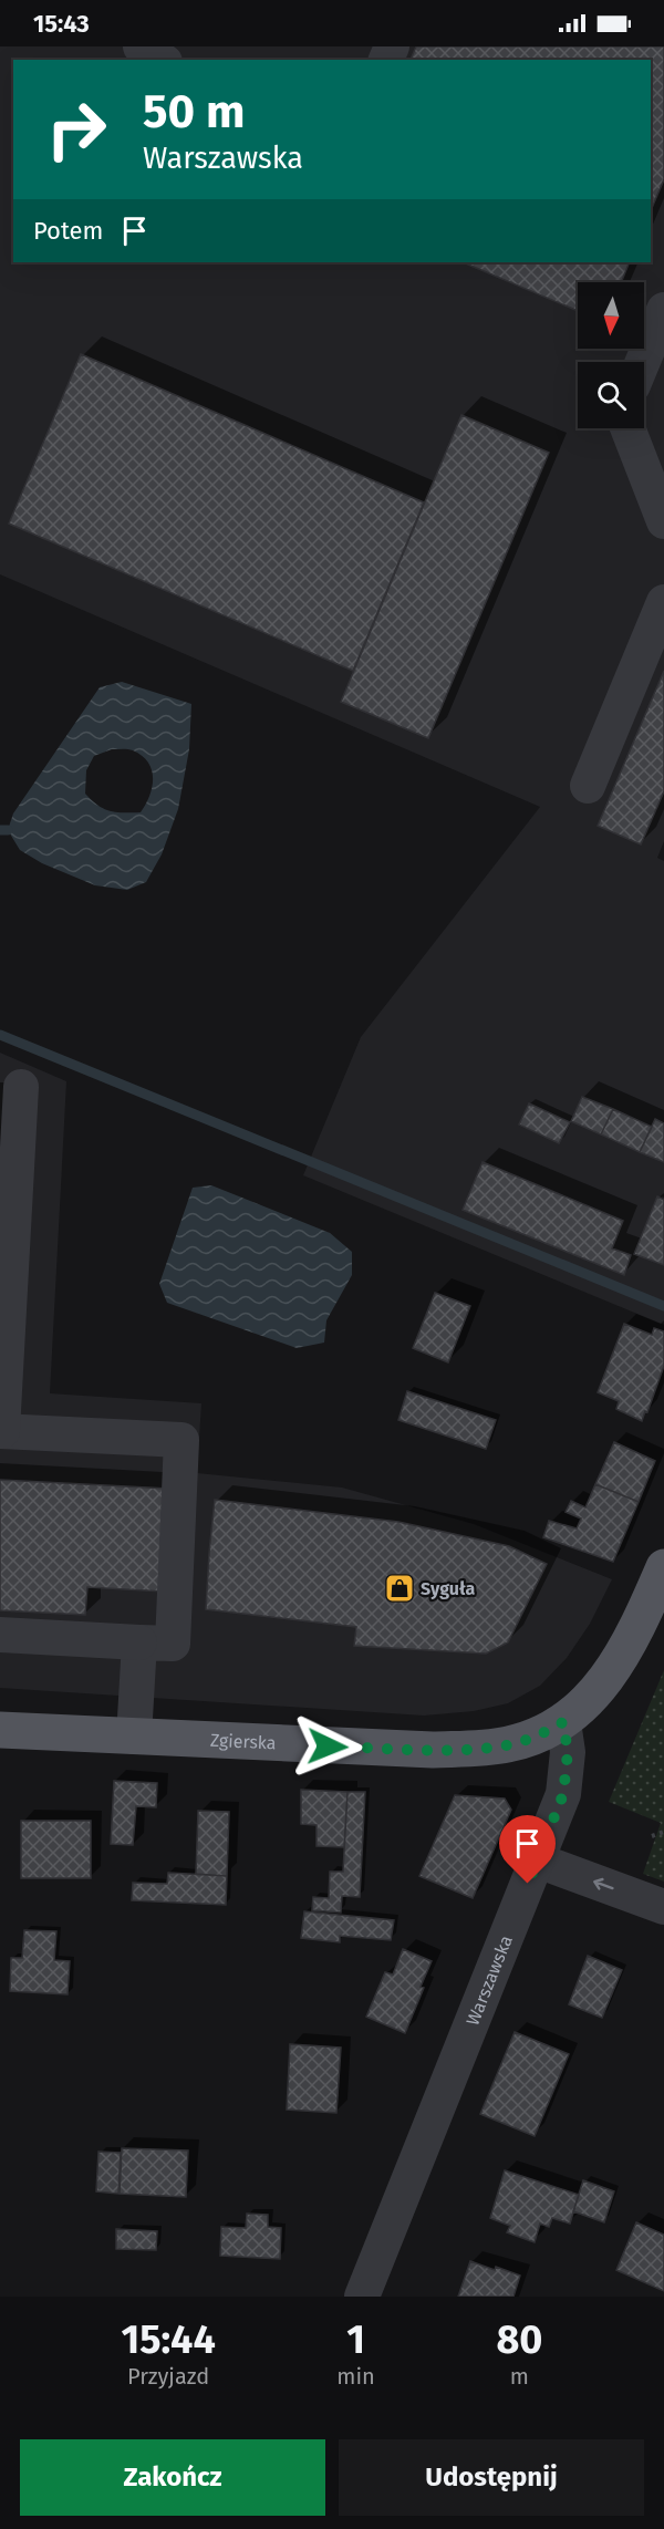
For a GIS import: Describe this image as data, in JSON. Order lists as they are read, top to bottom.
{
  "streets": {
    "main road": ["Zgierska"],
    "street": ["Warszawska"]
  },
  "crossings": [
    ["Zgierska", "Warszawska"]
  ],
  "places": {
    "shop": ["Syguła"]
  },
  "north": "bottom",
  "page": {
    "status": "15:43",
    "turn": ["50 m", "Warszawska"],
    "then": "Potem",
    "eta": [
      "15:44",
      "Przyjazd",
      "1",
      "min",
      "80",
      "m"
    ],
    "buttons": ["Zakończ", "Udostępnij"]
  }
}
